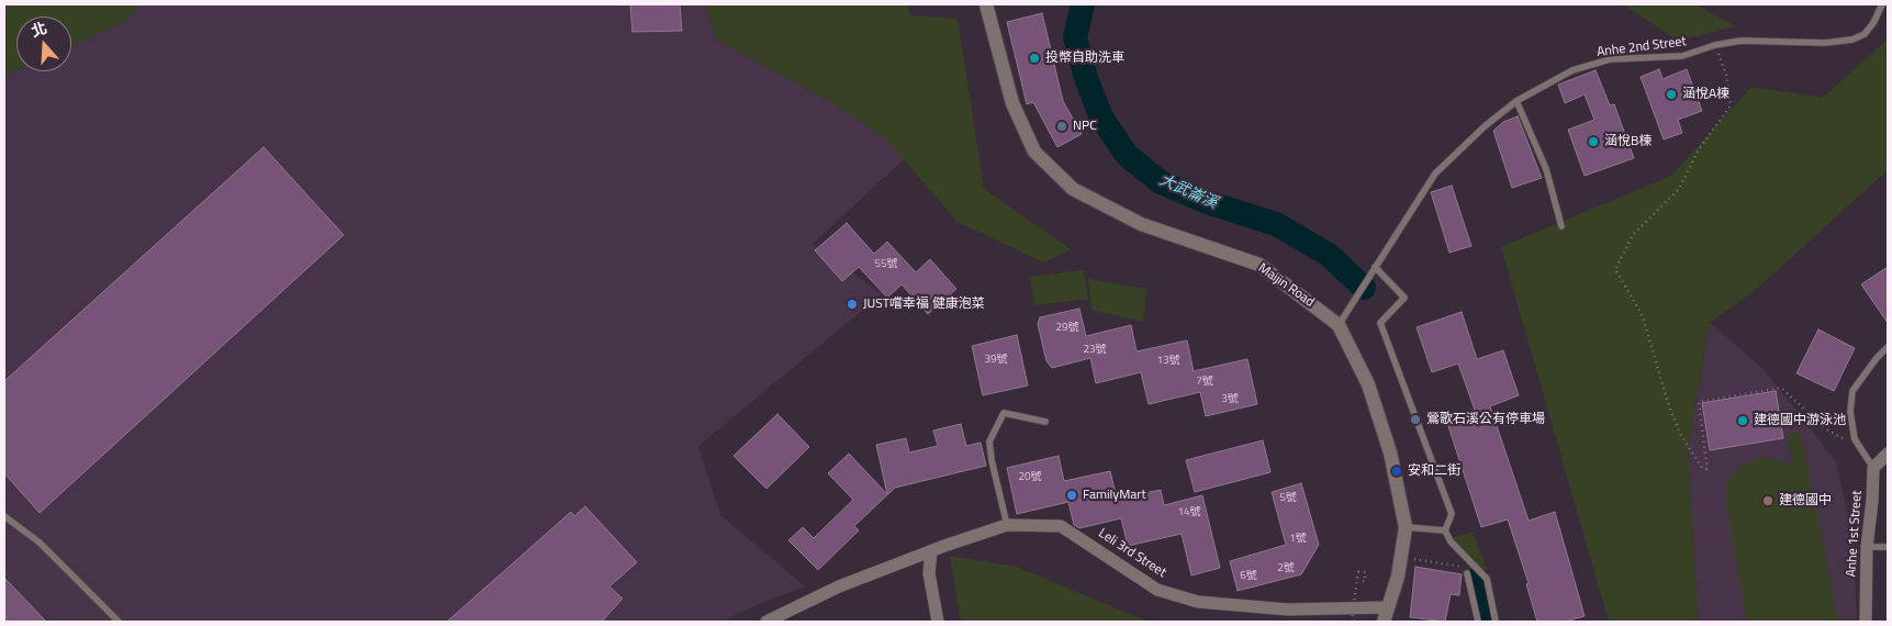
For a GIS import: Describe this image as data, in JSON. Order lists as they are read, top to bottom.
{
  "streets": {
    "street": ["Maijin Road", "Anhe 1st Street", "Leli 3rd Street"],
    "lane": ["Anhe 2nd Street"]
  },
  "crossings": [
    ["Anhe 2nd Street", "Maijin Road"],
    ["Maijin Road", "Leli 3rd Street"]
  ],
  "water": ["大武崙溪"],
  "places": [
    "投幣自助洗車",
    "涵悅A棟",
    "NPC",
    "涵悅B棟",
    "JUST嚐幸福 健康泡菜",
    "鶯歌石溪公有停車場",
    "建德國中游泳池",
    "安和二街",
    "FamilyMart",
    "建德國中"
  ],
  "house_numbers": [
    "55號",
    "29號",
    "23號",
    "39號",
    "13號",
    "7號",
    "3號",
    "20號",
    "5號",
    "14號",
    "1號",
    "2號",
    "6號"
  ],
  "north": "top"
}
